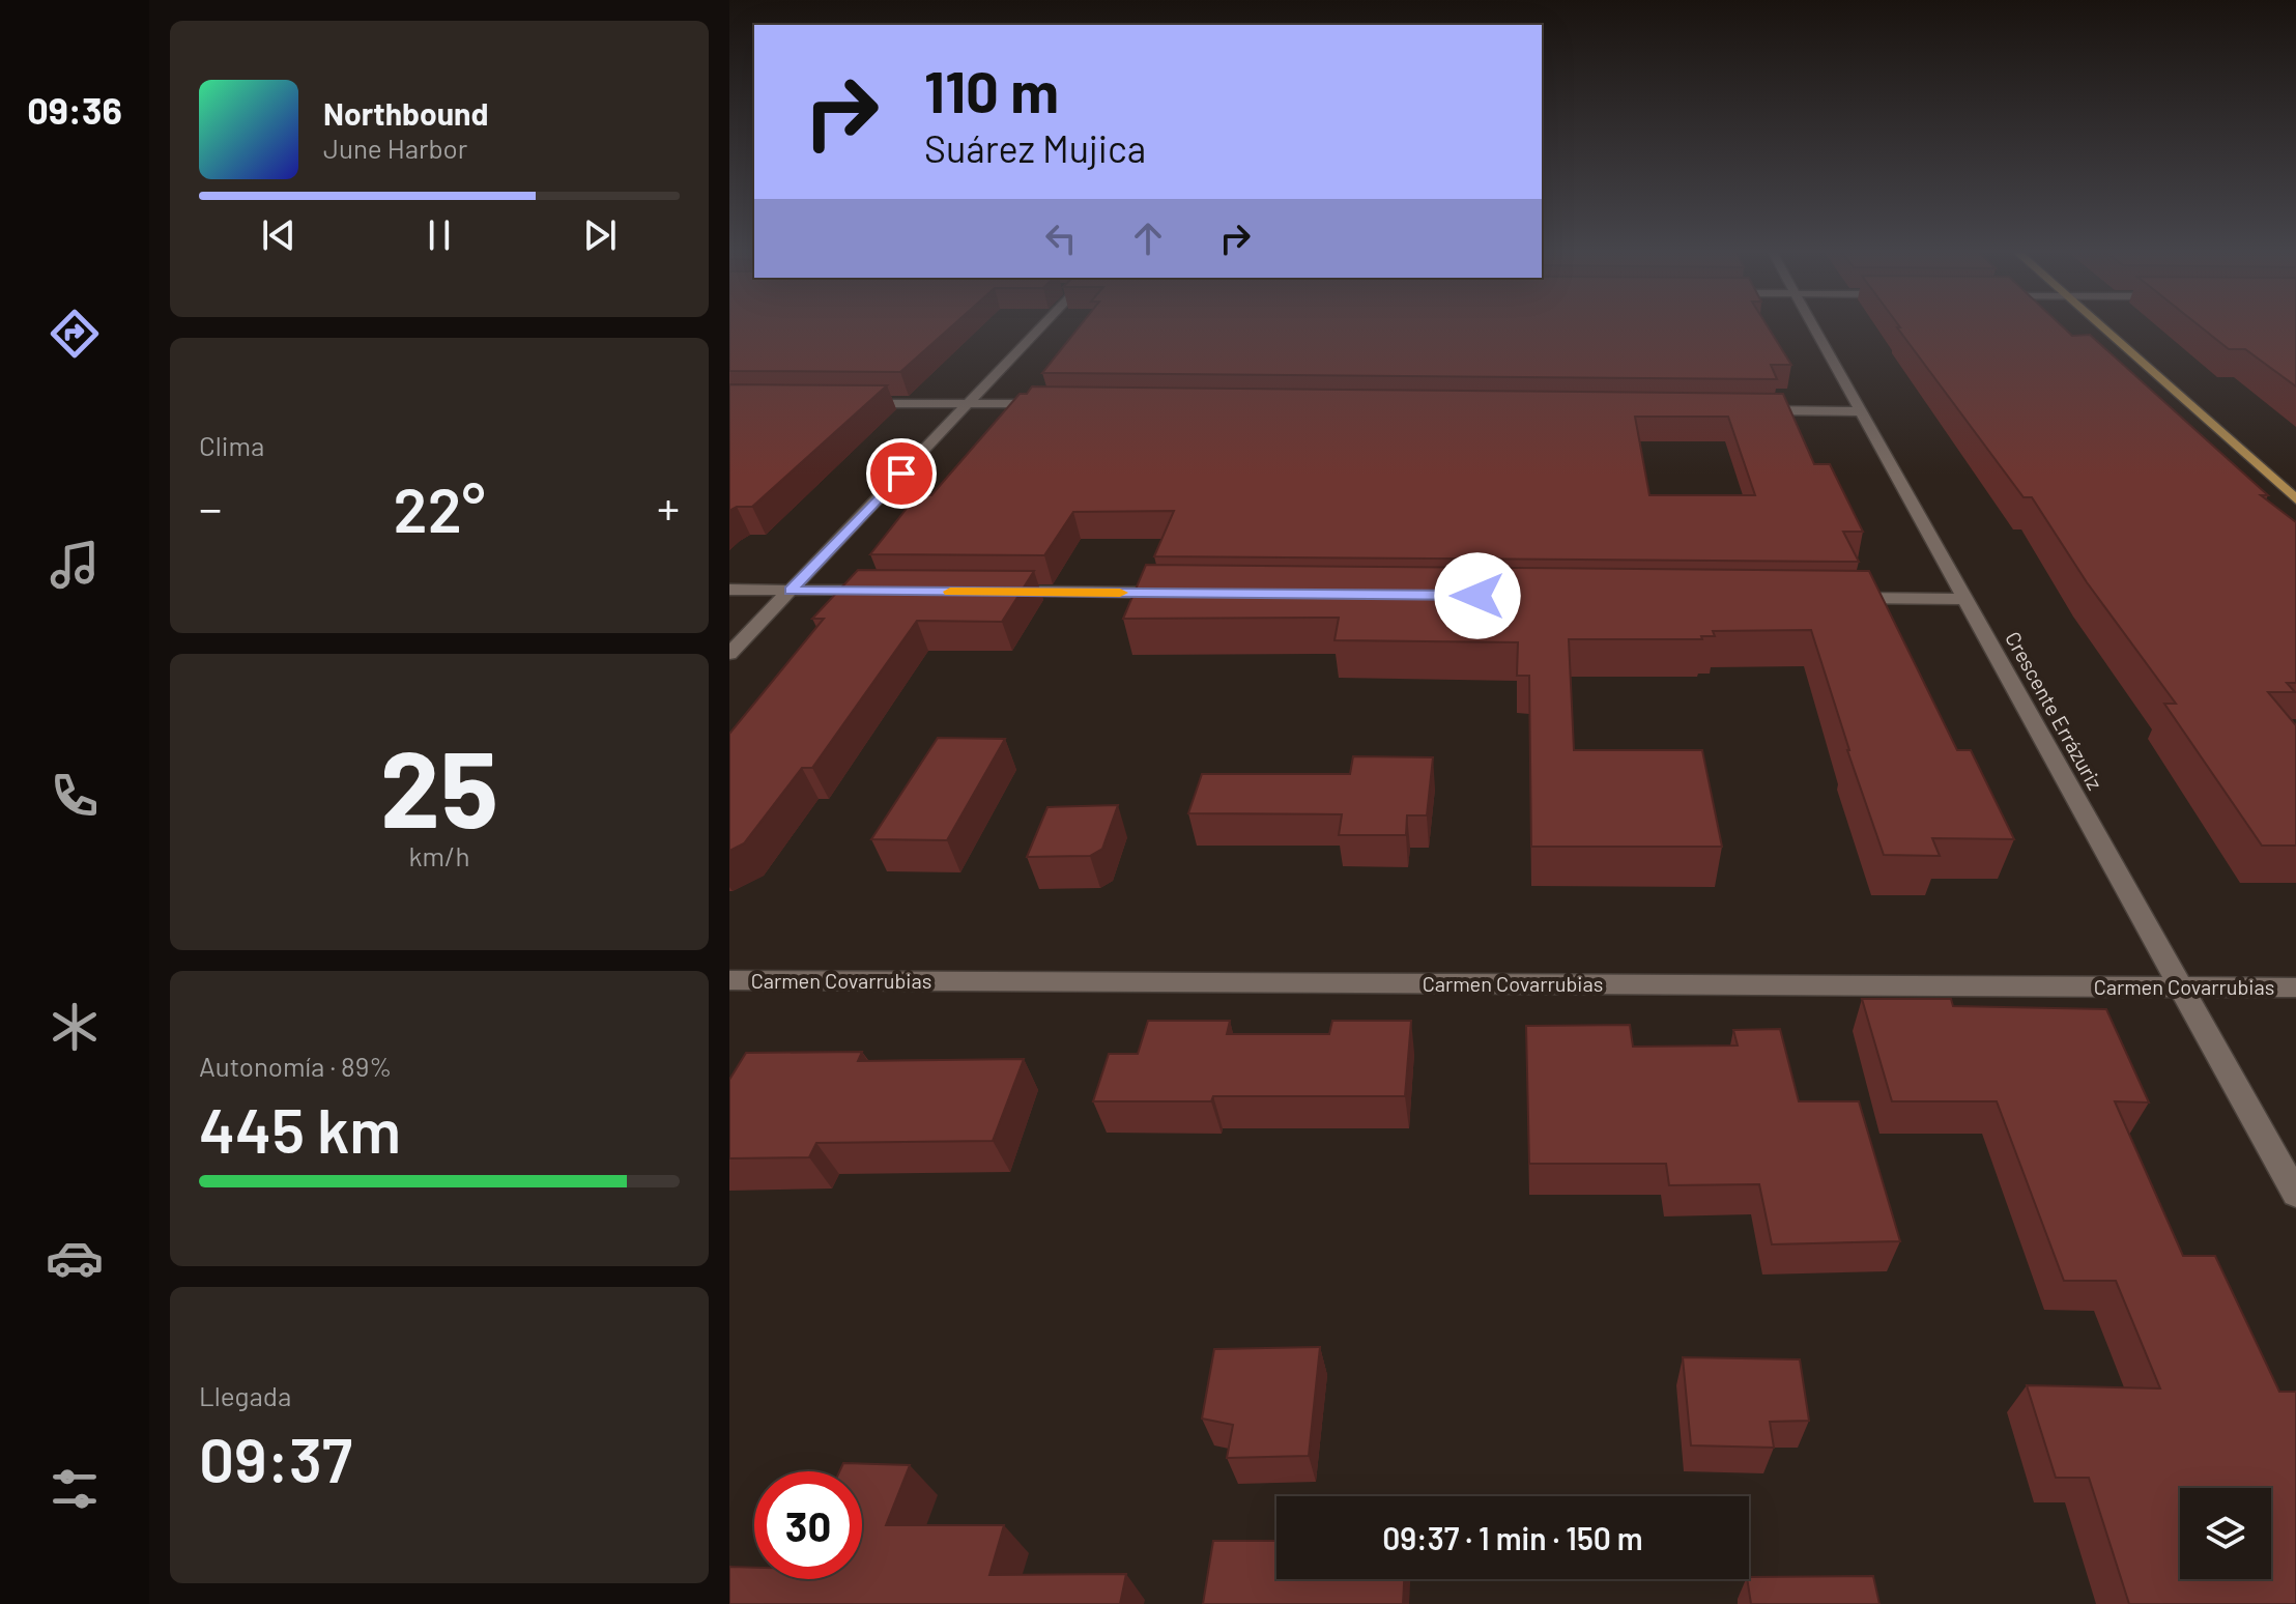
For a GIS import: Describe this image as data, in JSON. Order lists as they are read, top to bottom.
{
  "streets": {
    "street": ["Crescente Errázuriz", "Carmen Covarrubias"]
  },
  "crossings": [
    ["Crescente Errázuriz", "Carmen Covarrubias"]
  ],
  "page": {
    "tabs": "09:36",
    "turn": ["110 m", "Suárez Mujica"],
    "song": ["Northbound", "June Harbor"],
    "tile": [
      "Clima",
      ["25", "km/h"],
      ["Autonomía · 89%", "445 km"],
      ["Llegada", "09:37"]
    ],
    "heat": ["−", "22°", "+"],
    "limit": "30",
    "trip": "09:37 · 1 min · 150 m"
  }
}
